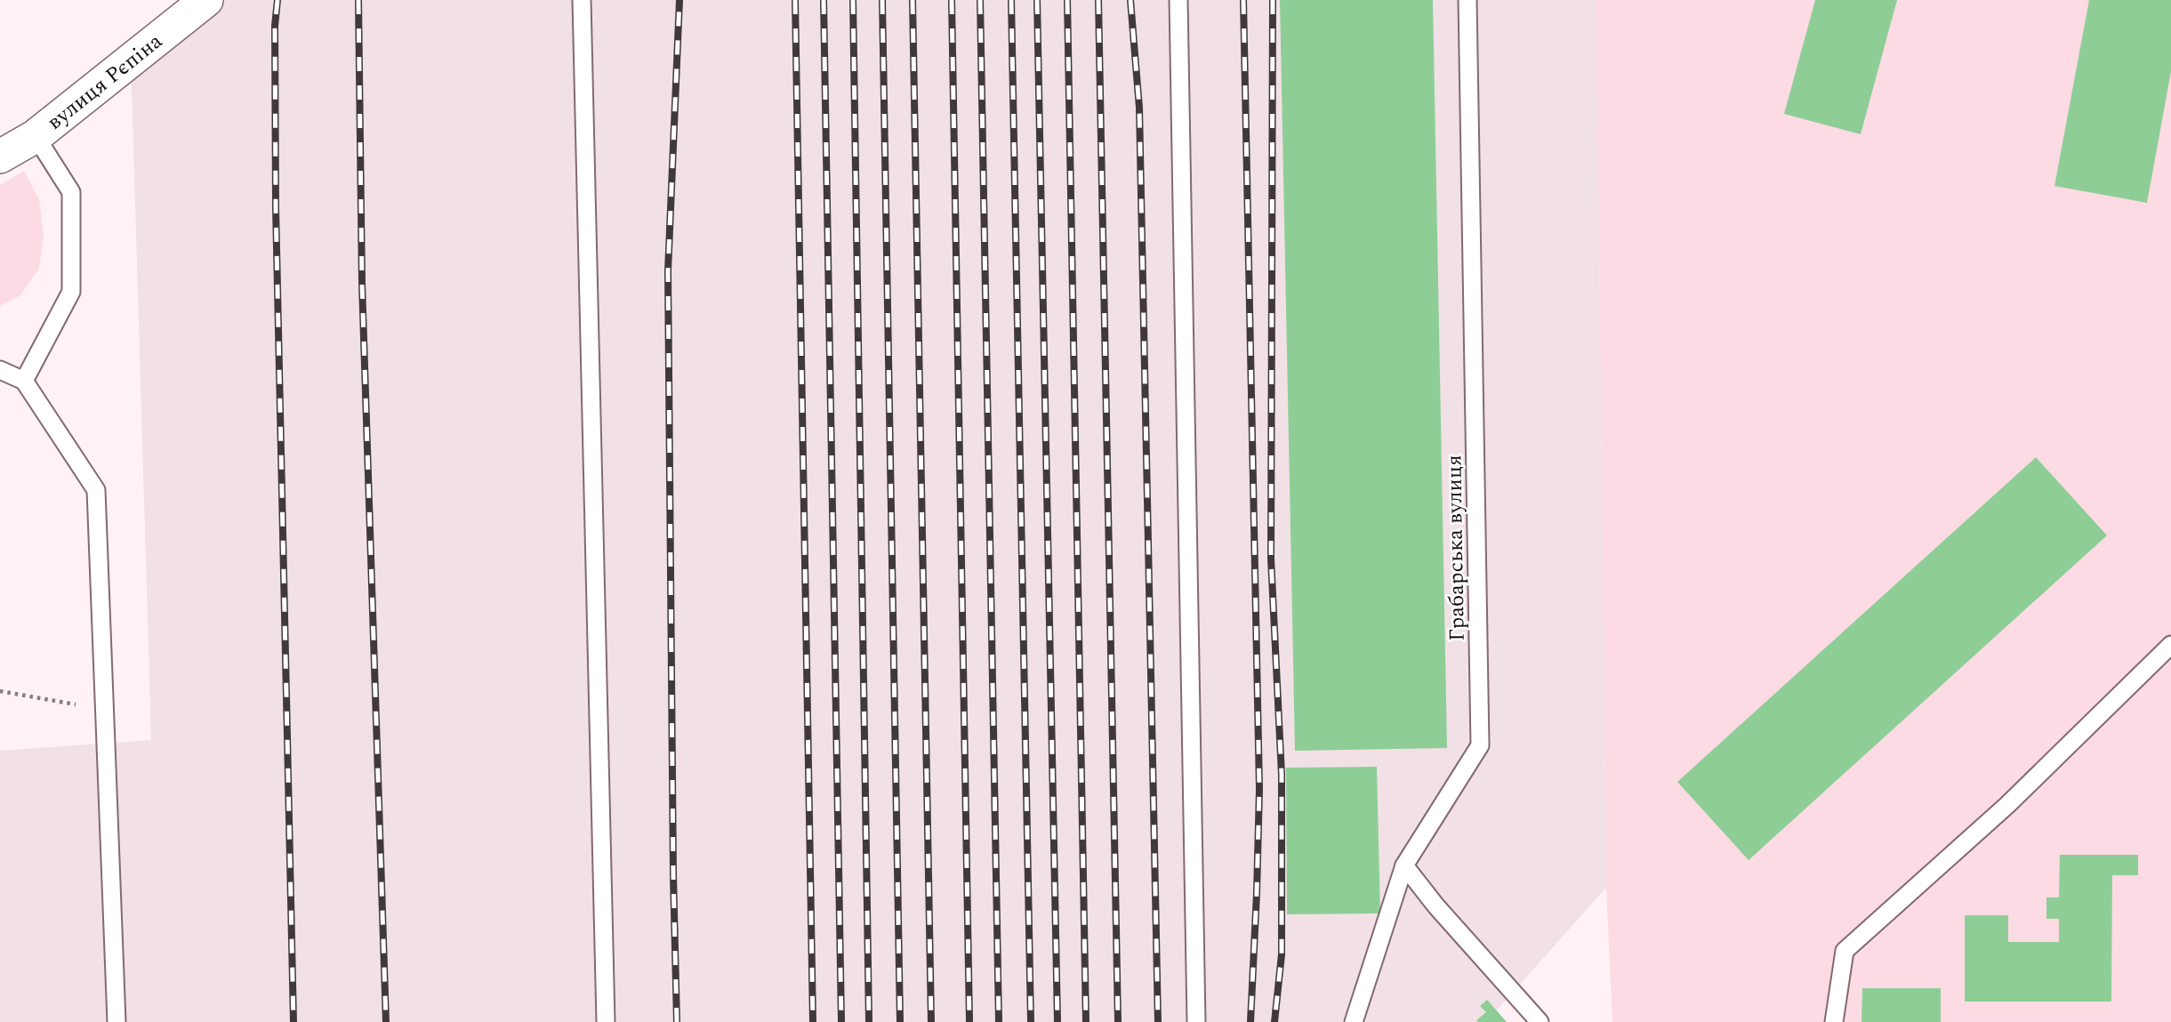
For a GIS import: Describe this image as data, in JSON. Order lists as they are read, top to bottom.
{
  "streets": {
    "street": ["вулиця Рєпіна"],
    "lane": ["Грабарська вулиця"]
  }
}
